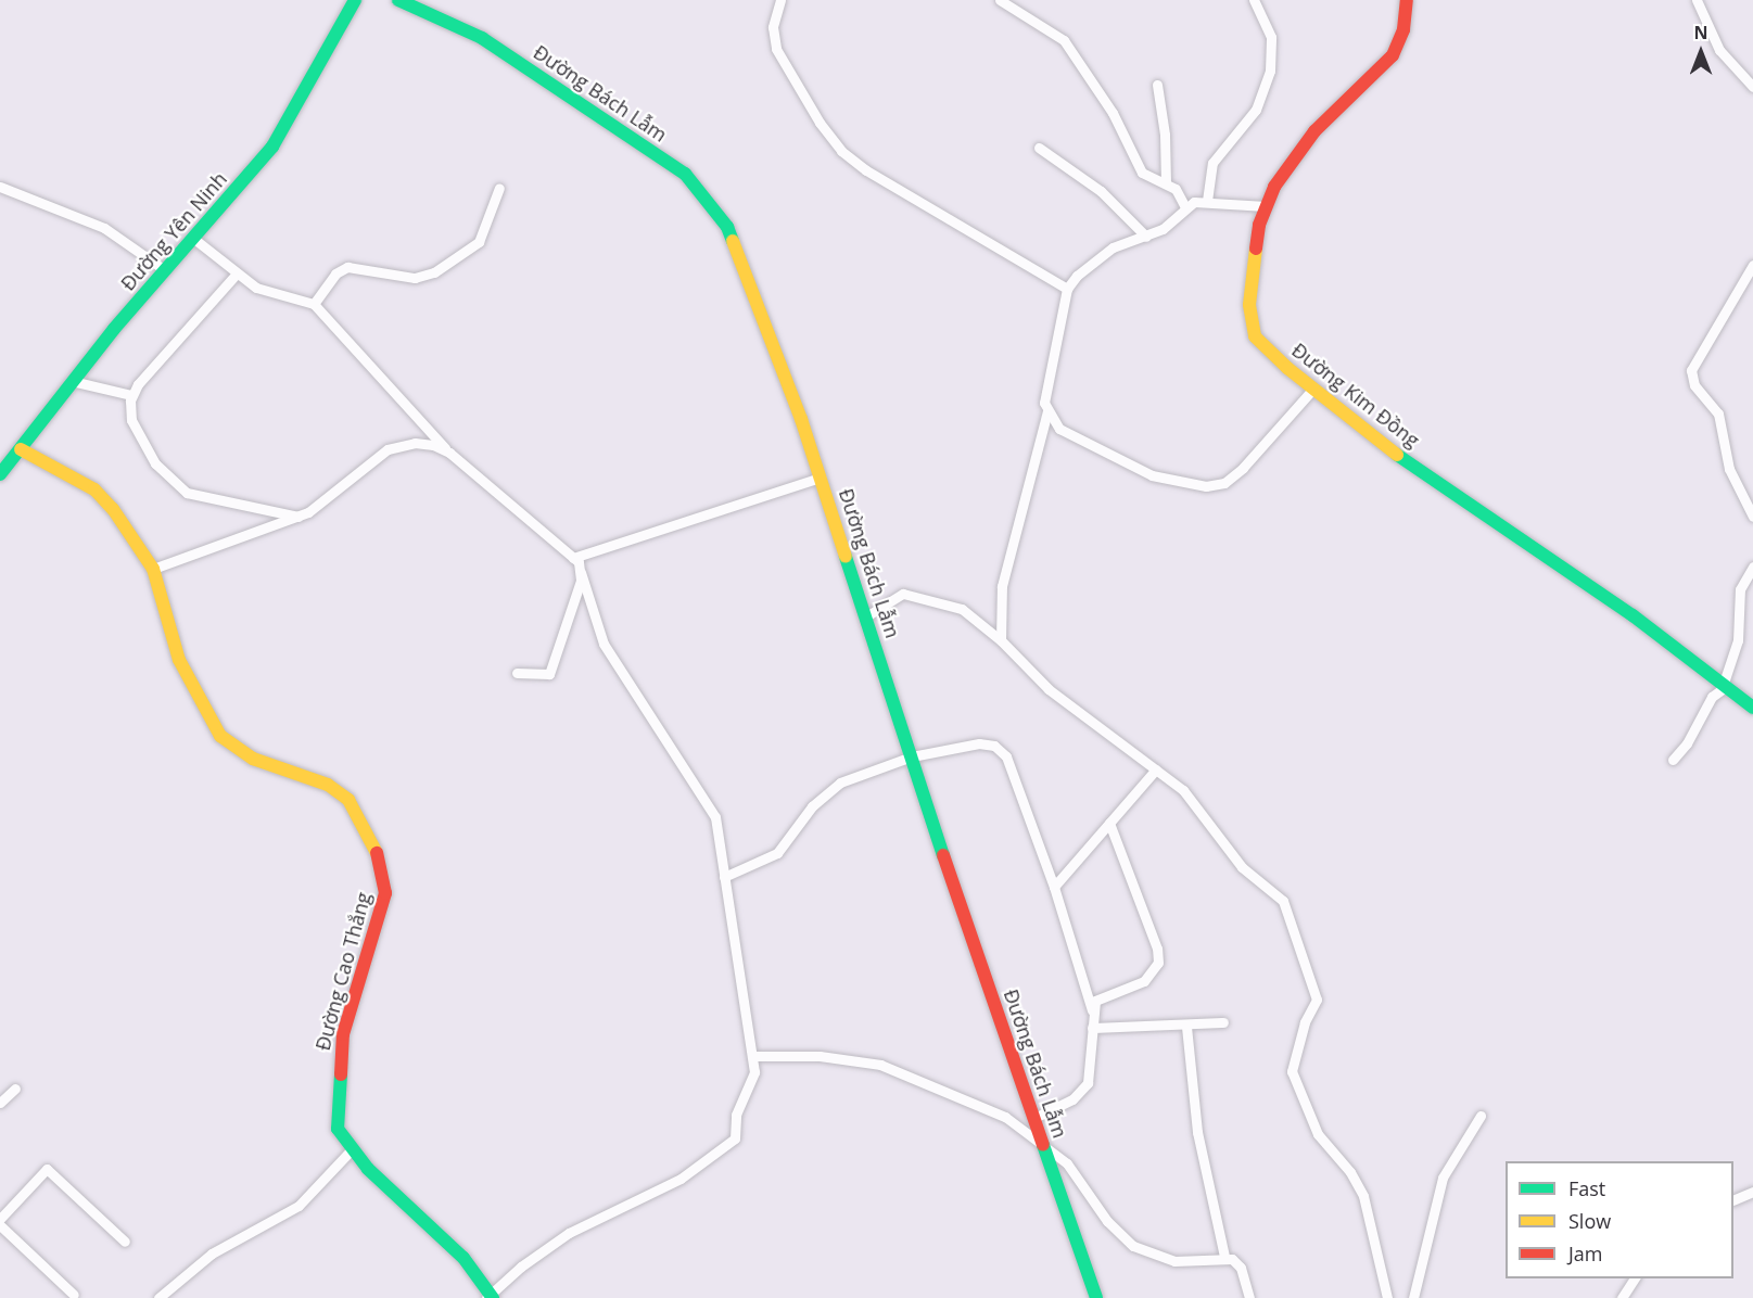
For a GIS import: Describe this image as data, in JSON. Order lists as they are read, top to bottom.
{
  "streets": {
    "main road": [
      "Đường Bách Lẫm",
      "Đường Yên Ninh",
      "Đường Kim Đồng",
      "Đường Cao Thắng"
    ]
  },
  "crossings": [
    ["Đường Yên Ninh", "Đường Cao Thắng"]
  ],
  "legend": ["Fast", "Slow", "Jam"],
  "north": "top"
}
